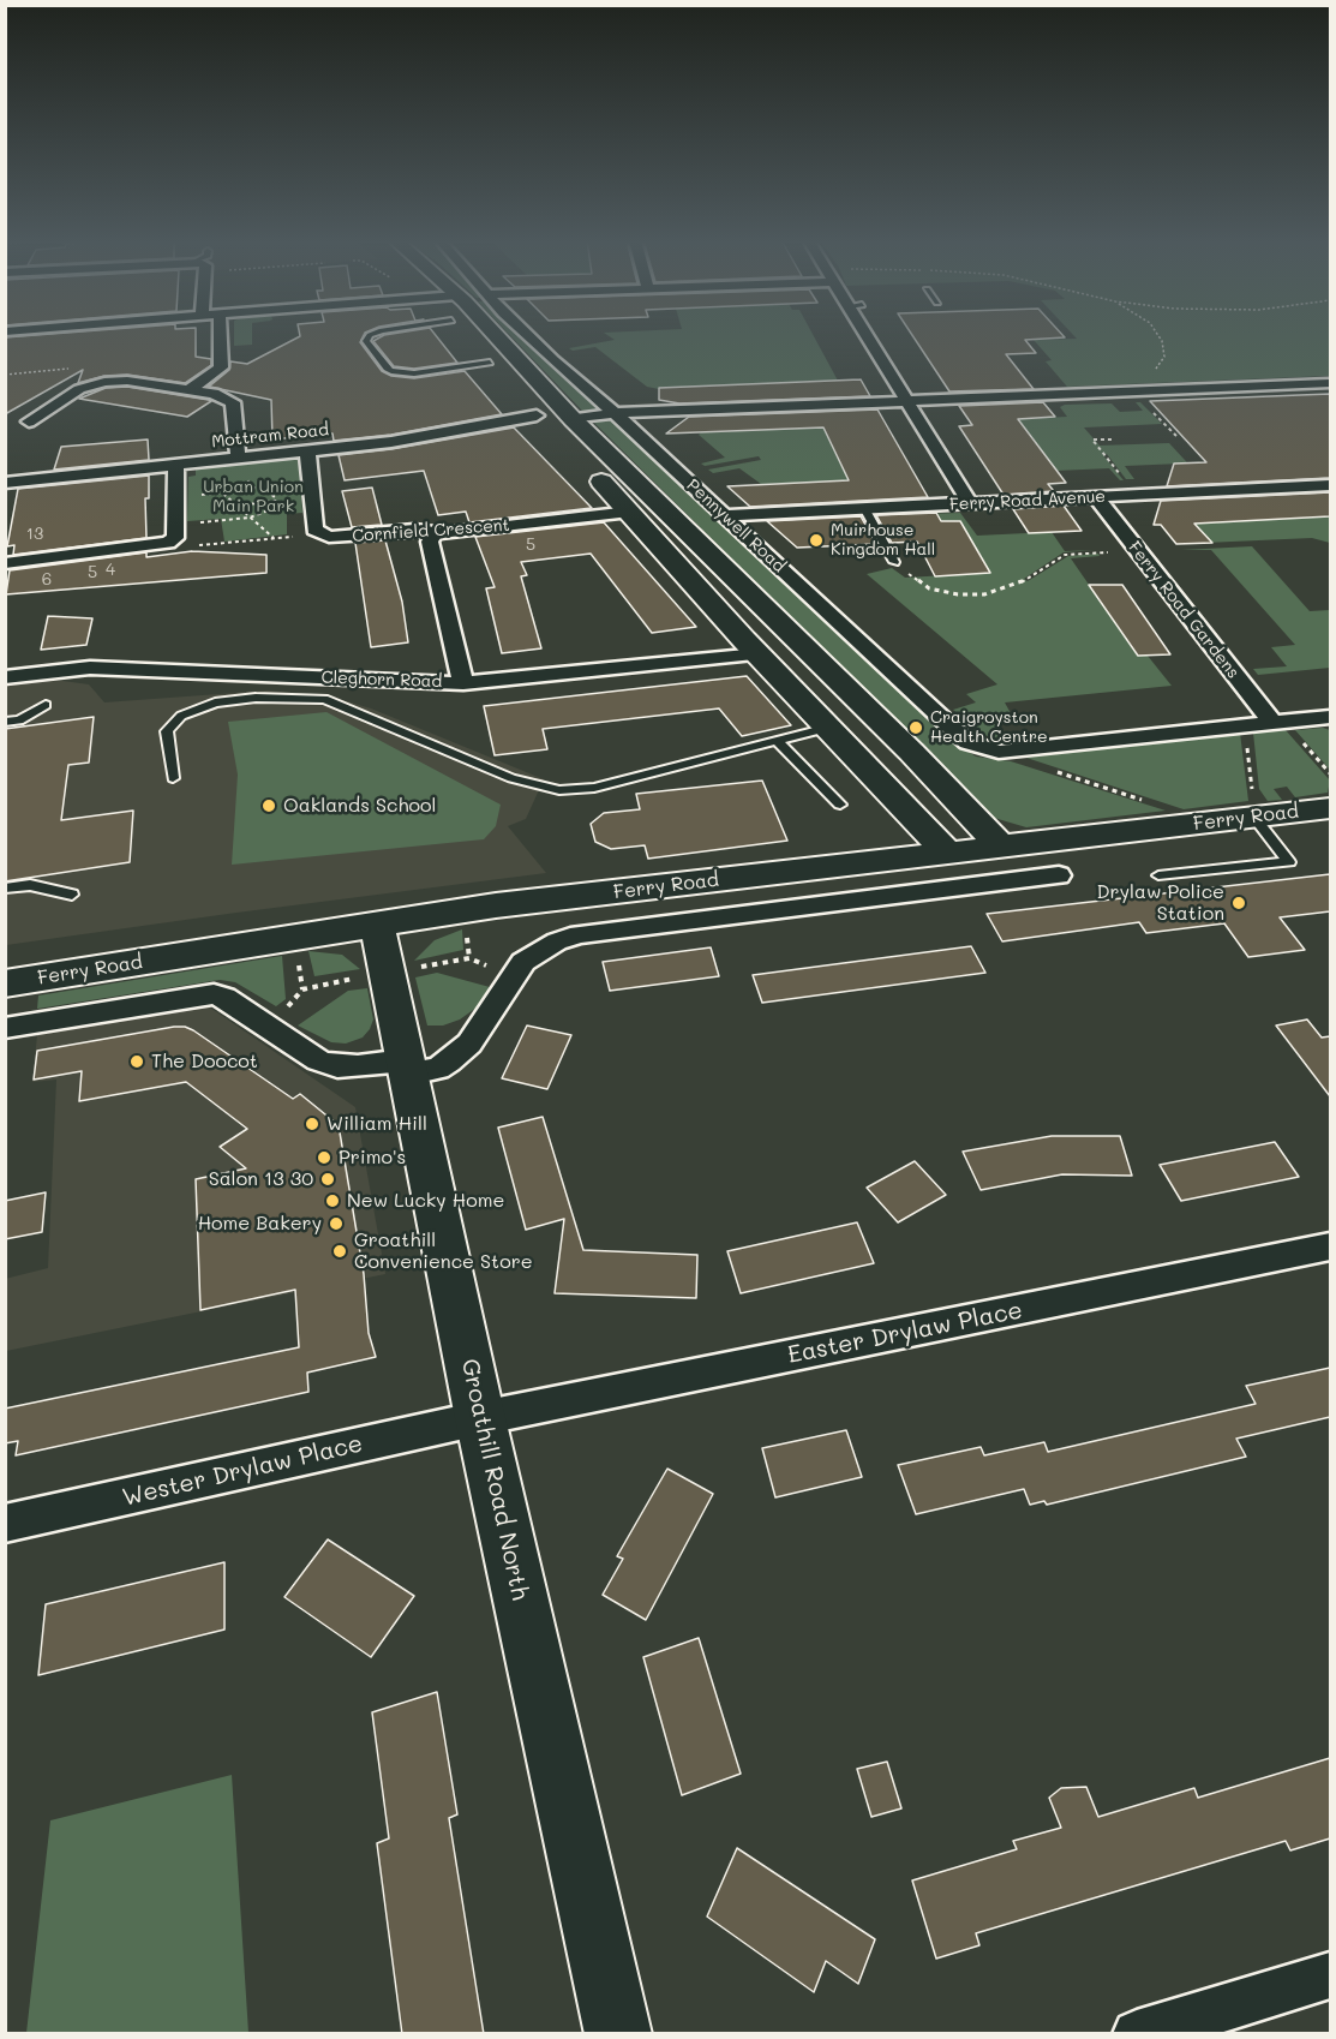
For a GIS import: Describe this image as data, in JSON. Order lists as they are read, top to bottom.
{
  "streets": {
    "street": [
      "Mottram Road",
      "Ferry Road Avenue",
      "Pennywell Road",
      "Cornfield Crescent",
      "Ferry Road Gardens",
      "Cleghorn Road",
      "Ferry Road",
      "Easter Drylaw Place",
      "Wester Drylaw Place",
      "Groathill Road North"
    ]
  },
  "crossings": [
    ["Ferry Road Avenue", "Pennywell Road"],
    ["Ferry Road Avenue", "Ferry Road Gardens"],
    ["Pennywell Road", "Ferry Road"],
    ["Ferry Road", "Groathill Road North"],
    ["Easter Drylaw Place", "Wester Drylaw Place"],
    ["Easter Drylaw Place", "Groathill Road North"],
    ["Wester Drylaw Place", "Groathill Road North"]
  ],
  "parks": ["Urban Union Main Park"],
  "places": [
    "Muirhouse Kingdom Hall",
    "Craigroyston Health Centre",
    "Oaklands School",
    "Drylaw Police Station",
    "The Doocot",
    "William Hill",
    "Primo's",
    "Salon 13 30",
    "New Lucky Home",
    "Home Bakery",
    "Groathill Convenience Store"
  ],
  "house_numbers": [
    "13",
    "5",
    "4",
    "5",
    "6"
  ]
}
